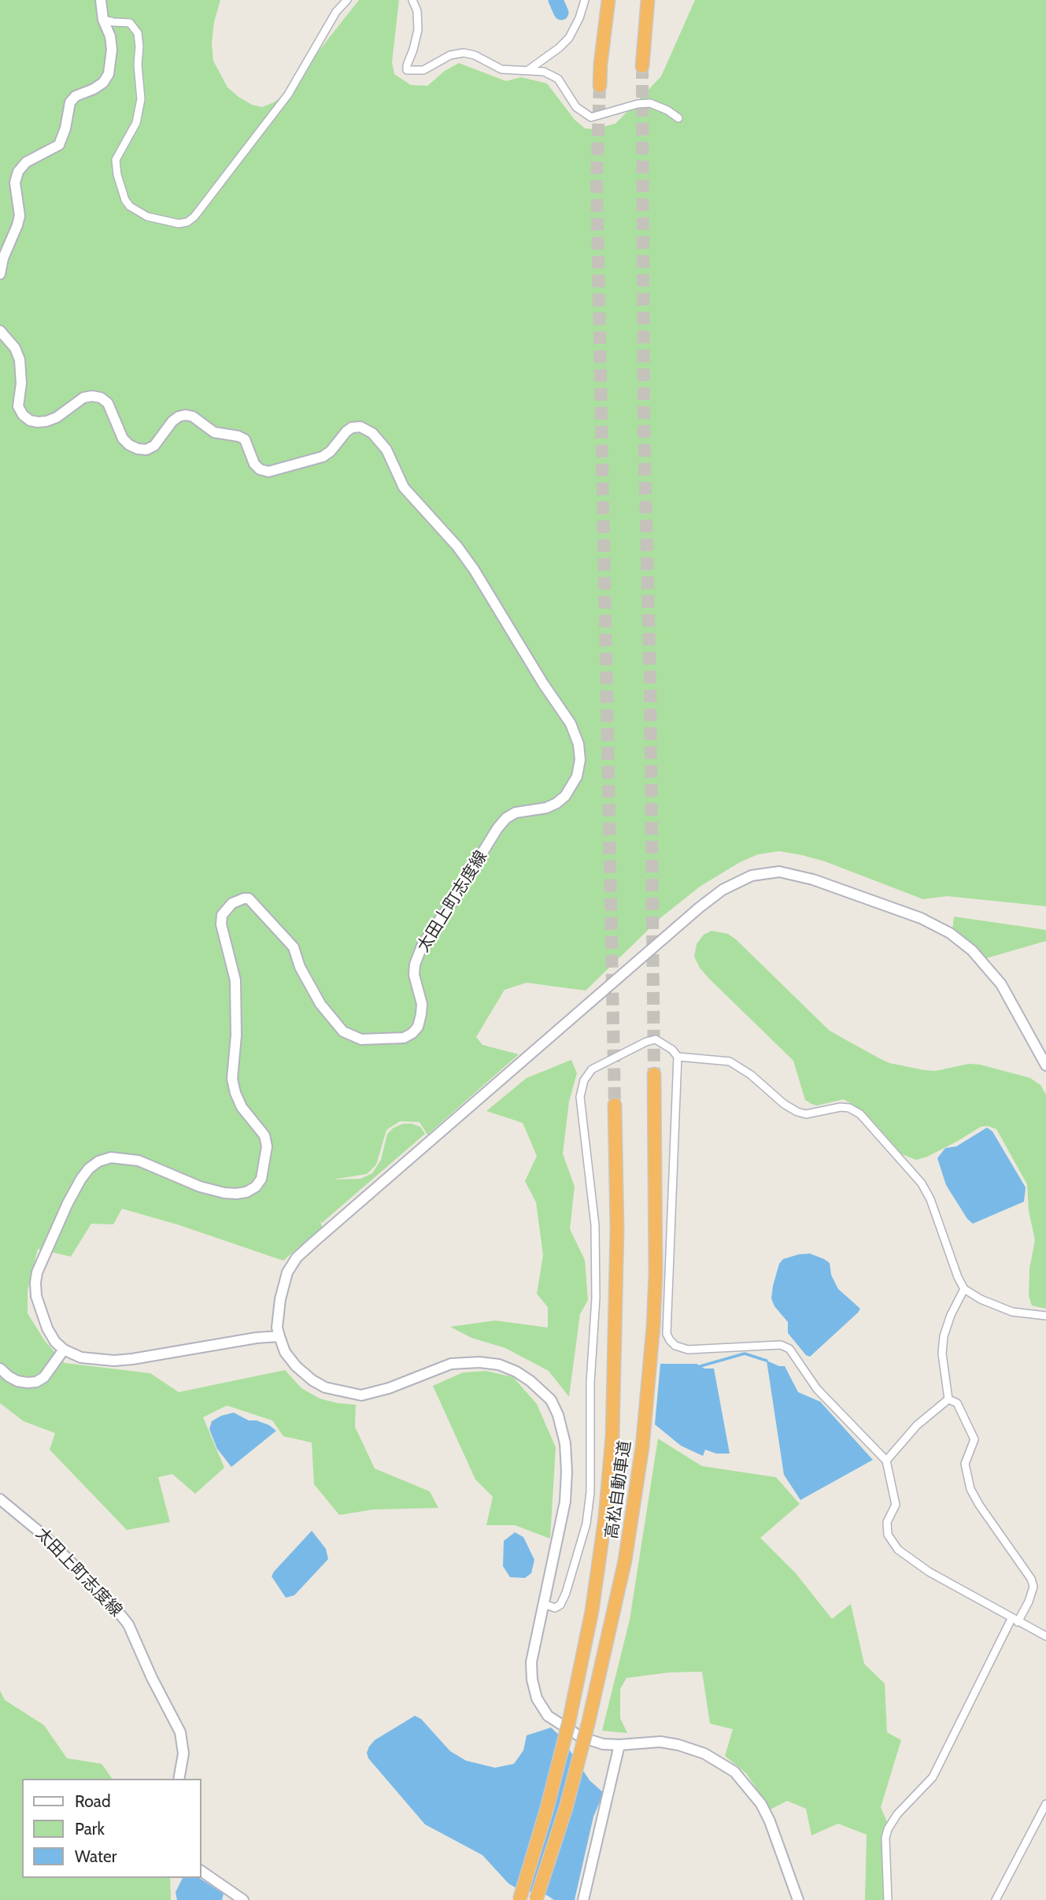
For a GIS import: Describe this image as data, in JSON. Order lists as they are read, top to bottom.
{
  "streets": {
    "highway": ["高松自動車道"],
    "main road": ["太田上町志度線"]
  },
  "legend": ["Road", "Park", "Water"]
}
